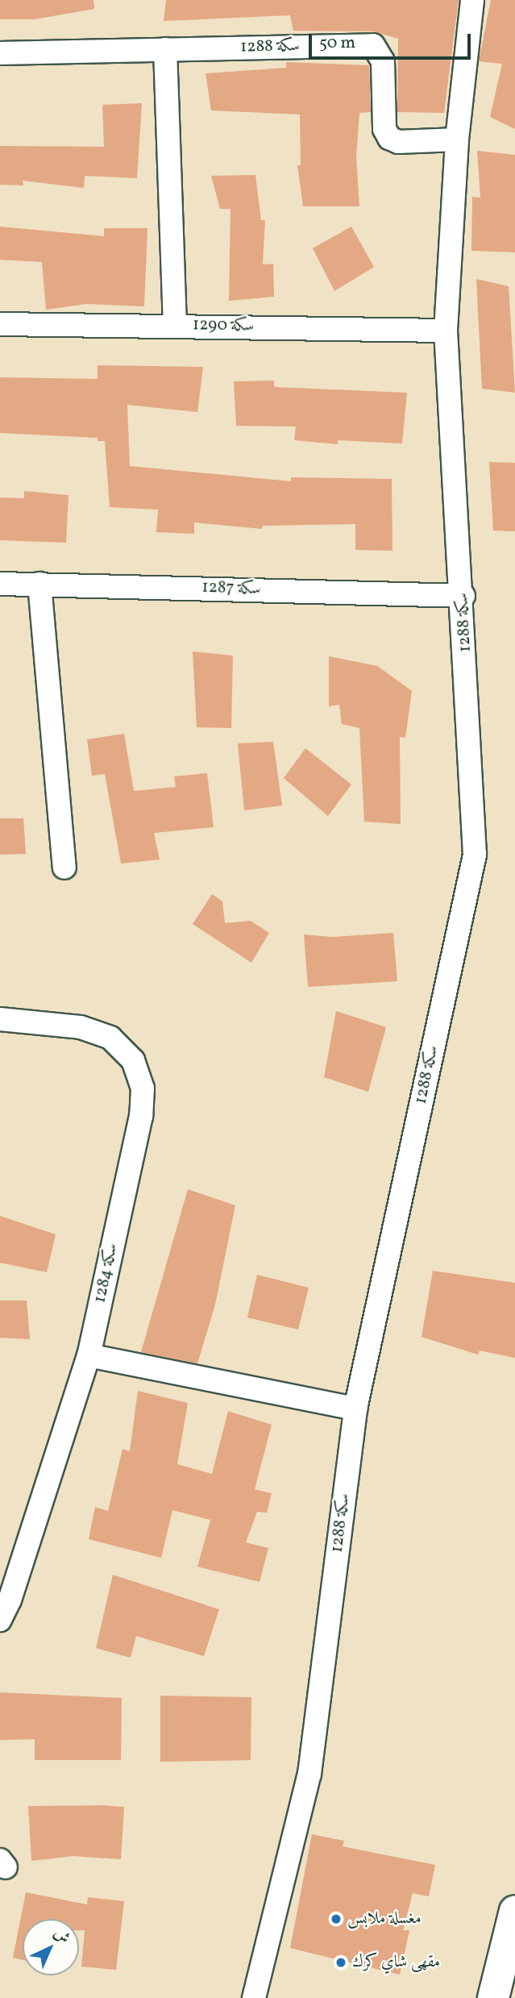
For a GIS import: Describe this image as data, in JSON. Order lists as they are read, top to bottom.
{
  "streets": {
    "street": [
      "سكة 1288",
      "سكة 1290",
      "سكة 1287",
      "سكة 1284"
    ]
  },
  "crossings": [
    ["سكة 1288", "سكة 1290"],
    ["سكة 1288", "سكة 1287"]
  ],
  "places": ["مغسلة ملابس", "مقهى شاي كرك"],
  "scale_bar": "50 m",
  "north": "top right"
}
